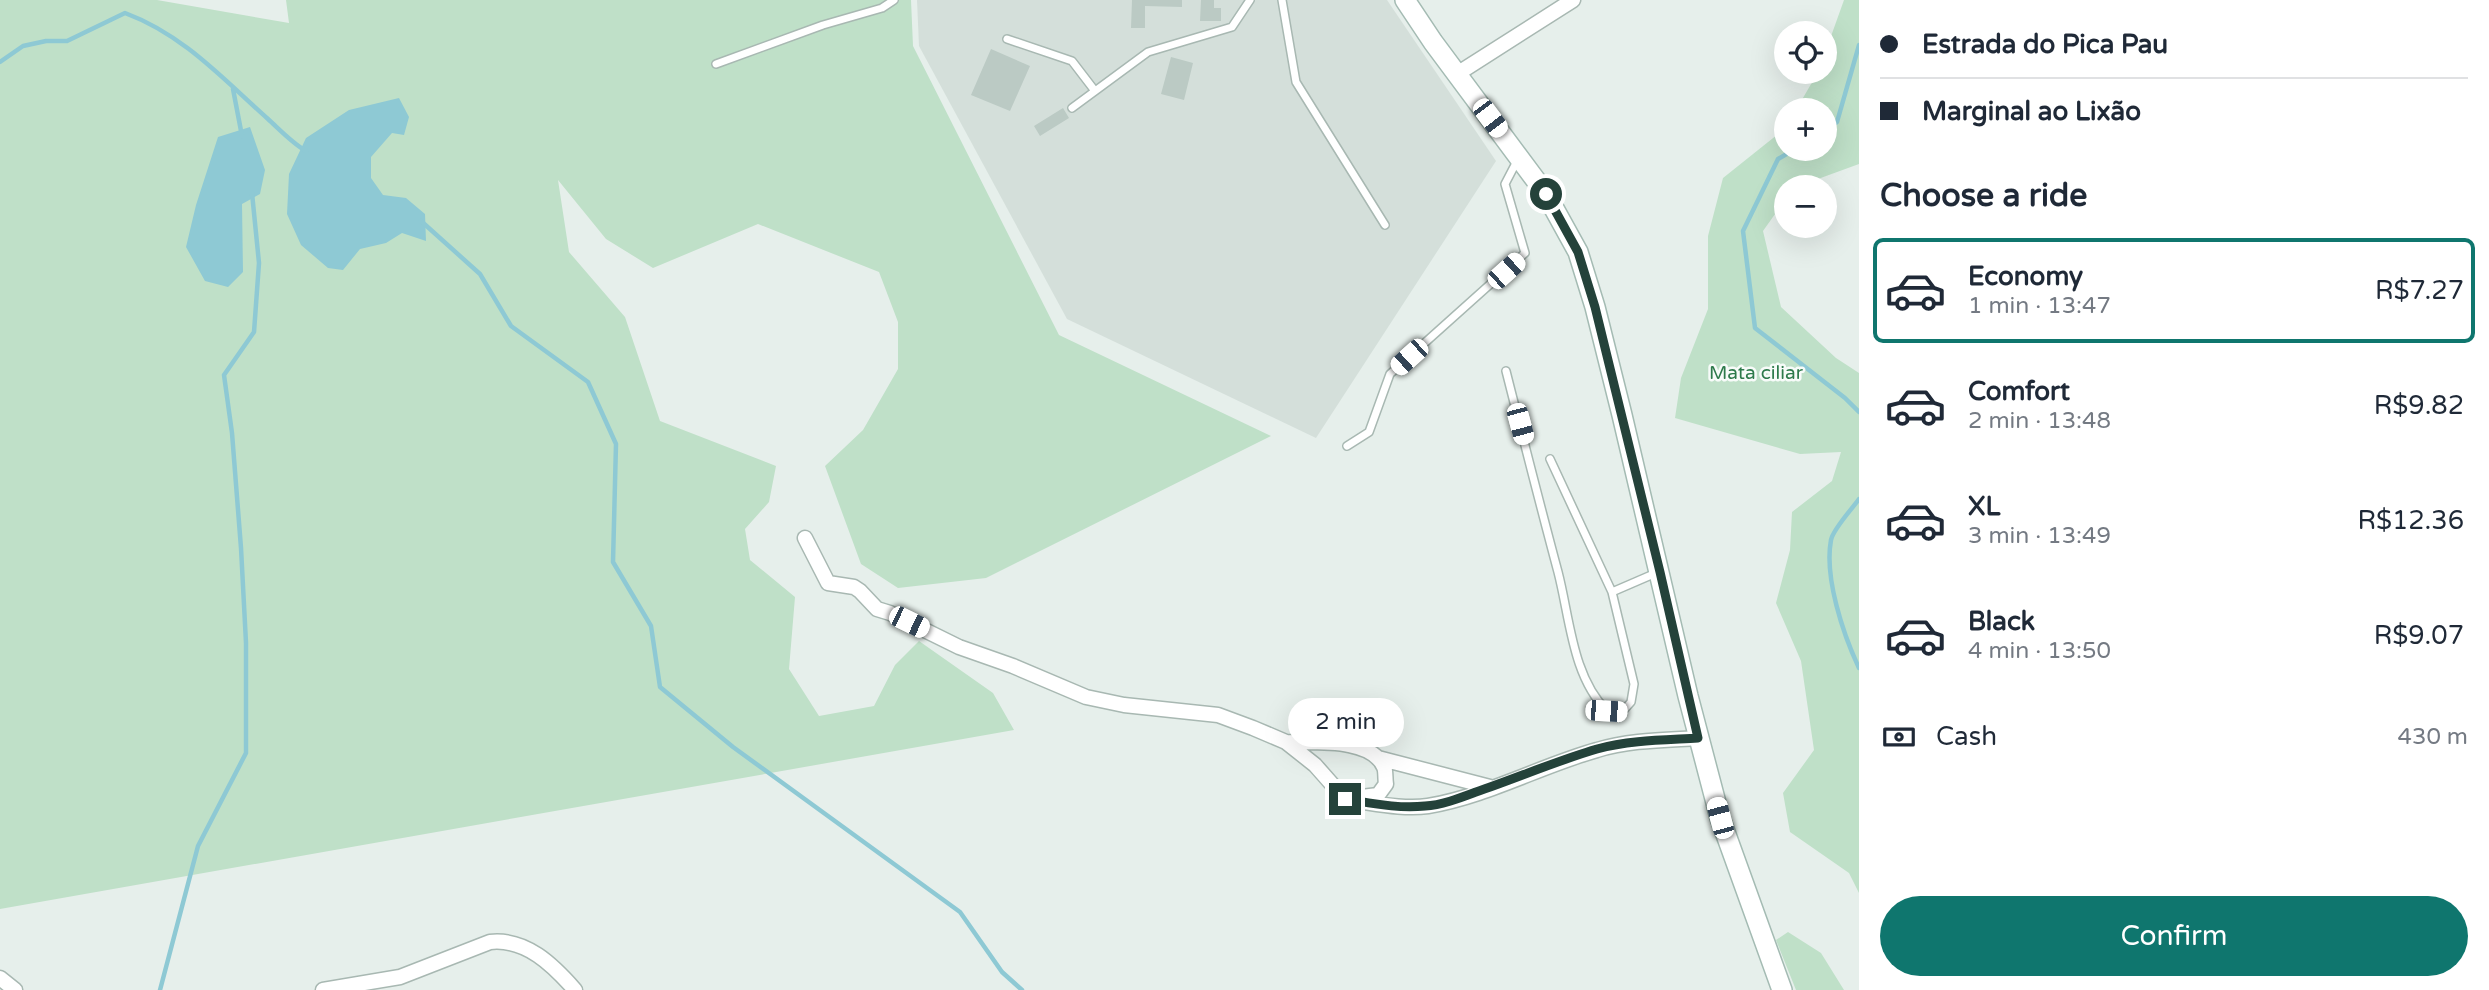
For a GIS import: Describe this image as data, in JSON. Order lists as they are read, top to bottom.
{
  "parks": ["Mata ciliar"],
  "page": {
    "banner": ["Estrada do Pica Pau", "Marginal ao Lixão"],
    "map_buttons": ["+", "−"],
    "heading": "Choose a ride",
    "list": [
      {
        "name": "Economy",
        "note": "1 min · 13:47",
        "value": "R$7.27"
      },
      {
        "name": "Comfort",
        "note": "2 min · 13:48",
        "value": "R$9.82"
      },
      {
        "name": "XL",
        "note": "3 min · 13:49",
        "value": "R$12.36"
      },
      {
        "name": "Black",
        "note": "4 min · 13:50",
        "value": "R$9.07"
      }
    ],
    "bubble": "2 min",
    "pay": ["Cash", "430 m"],
    "buttons": "Confirm"
  }
}
